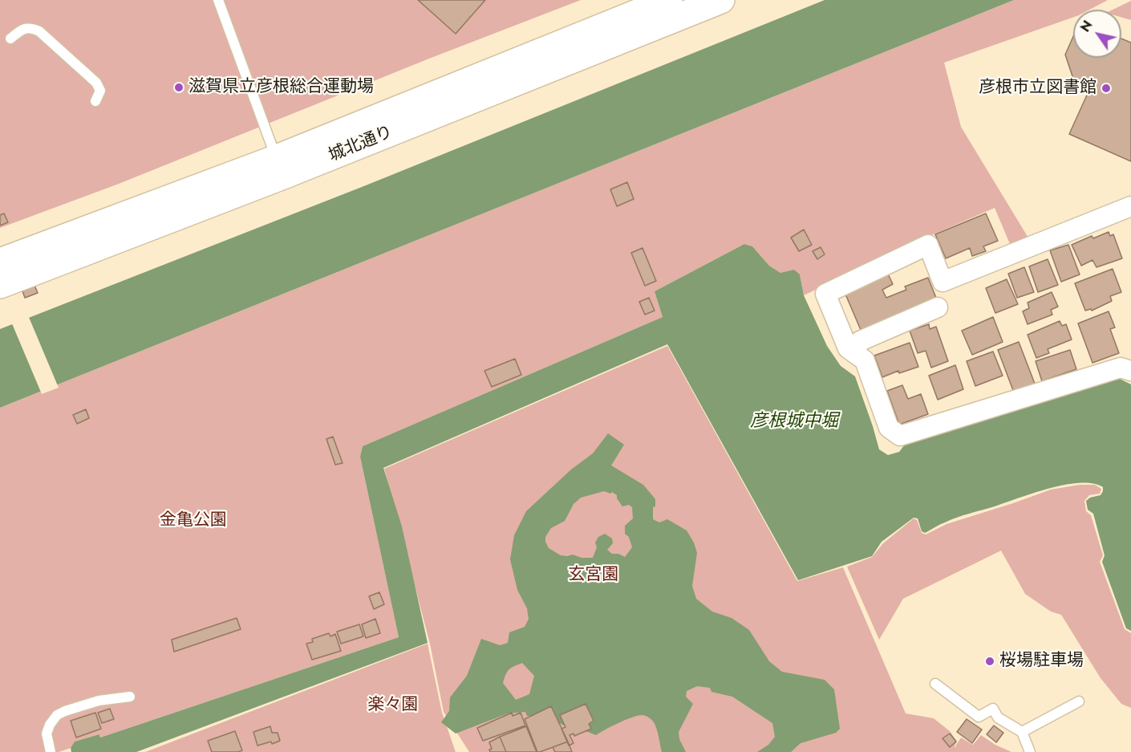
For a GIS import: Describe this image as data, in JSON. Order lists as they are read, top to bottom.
{
  "streets": {
    "main road": ["城北通り"]
  },
  "water": ["彦根城中堀"],
  "parks": ["金亀公園", "玄宮園", "楽々園"],
  "places": ["滋賀県立彦根総合運動場", "彦根市立図書館", "桜場駐車場"],
  "north": "top left"
}
